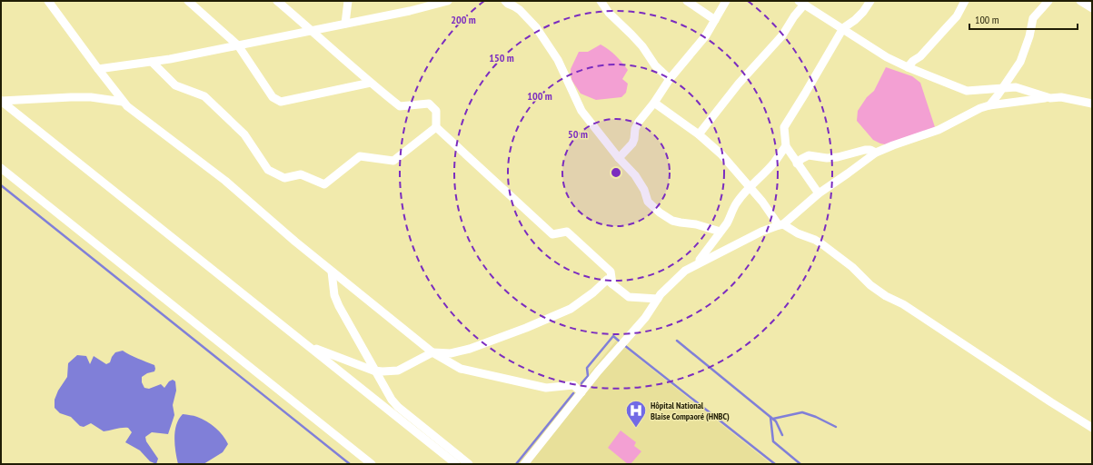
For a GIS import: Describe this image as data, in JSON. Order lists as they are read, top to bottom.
{
  "places": {
    "hospital": ["Hôpital National Blaise Compaoré (HNBC)"]
  },
  "scale_bar": "100 m",
  "rings": [
    "200 m",
    "150 m",
    "100 m",
    "50 m"
  ]
}
